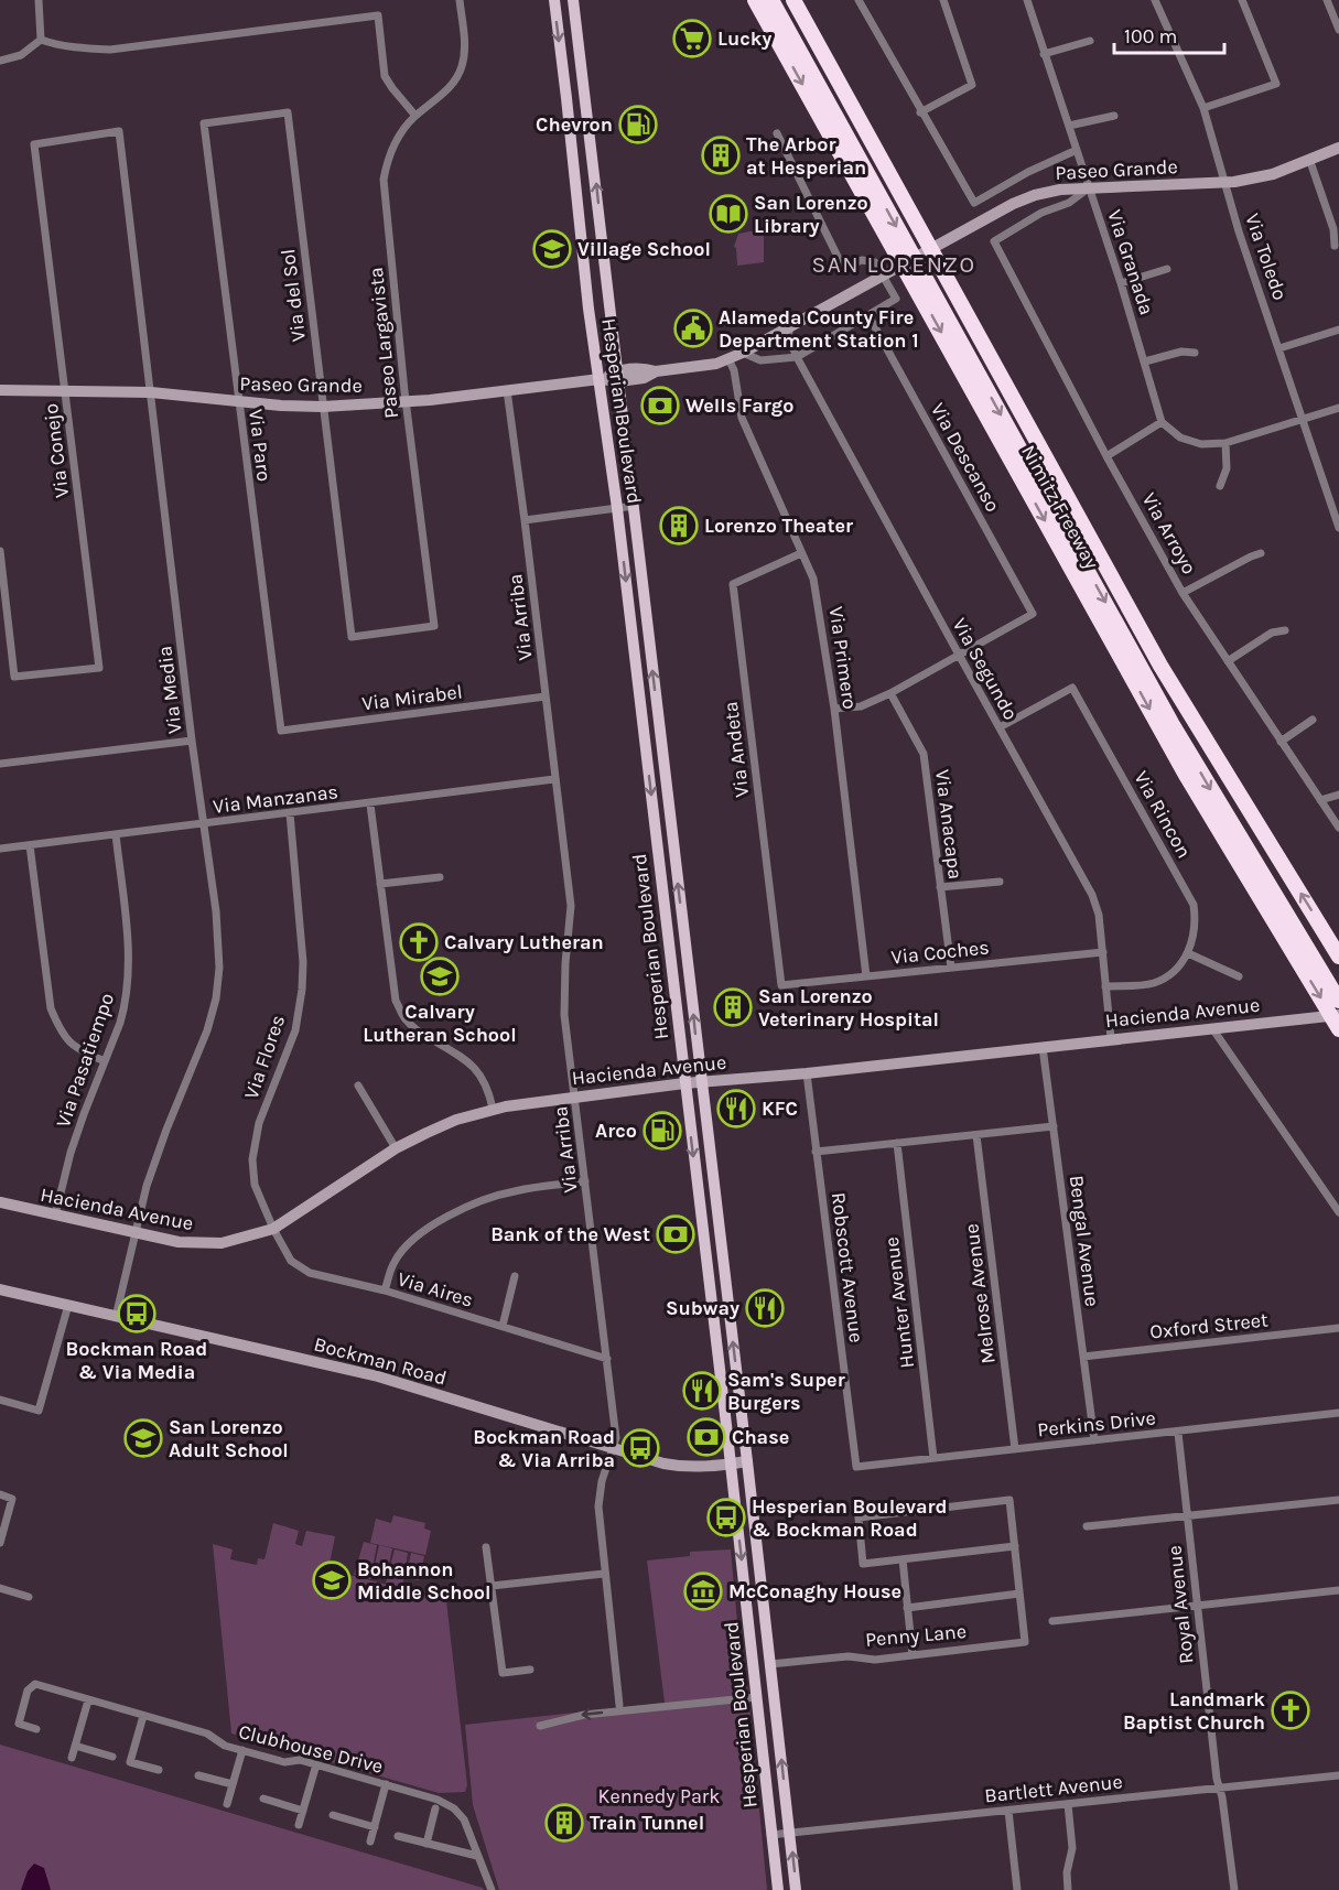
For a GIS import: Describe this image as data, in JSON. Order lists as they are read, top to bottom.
{
  "streets": {
    "highway": ["Nimitz Freeway"],
    "main road": ["Hesperian Boulevard"],
    "street": [
      "Paseo Grande",
      "Via Toledo",
      "Via Granada",
      "Via del Sol",
      "Paseo Largavista",
      "Via Paro",
      "Via Conejo",
      "Via Descanso",
      "Via Arroyo",
      "Via Arriba",
      "Via Primero",
      "Via Segundo",
      "Via Media",
      "Via Mirabel",
      "Via Andeta",
      "Via Manzanas",
      "Via Rincon",
      "Via Anacapa",
      "Via Coches",
      "Hacienda Avenue",
      "Via Flores",
      "Via Pasatiempo",
      "Bengal Avenue",
      "Robscott Avenue",
      "Via Aires",
      "Melrose Avenue",
      "Hunter Avenue",
      "Oxford Street",
      "Bockman Road",
      "Perkins Drive",
      "Royal Avenue",
      "Penny Lane",
      "Clubhouse Drive",
      "Bartlett Avenue"
    ]
  },
  "crossings": [
    ["Paseo Grande", "Via Toledo"],
    ["Paseo Grande", "Via Granada"],
    ["Paseo Grande", "Via del Sol"],
    ["Paseo Grande", "Paseo Largavista"],
    ["Paseo Grande", "Hesperian Boulevard"],
    ["Paseo Grande", "Via Paro"],
    ["Paseo Grande", "Via Conejo"],
    ["Paseo Grande", "Via Arroyo"],
    ["Paseo Grande", "Via Arriba"],
    ["Paseo Grande", "Via Primero"],
    ["Paseo Grande", "Via Segundo"],
    ["Paseo Grande", "Via Media"],
    ["Via Granada", "Via Arroyo"],
    ["Via del Sol", "Paseo Largavista"],
    ["Via del Sol", "Via Paro"],
    ["Hesperian Boulevard", "Hacienda Avenue"],
    ["Hesperian Boulevard", "Bockman Road"],
    ["Hesperian Boulevard", "Penny Lane"],
    ["Hesperian Boulevard", "Bartlett Avenue"],
    ["Via Paro", "Via Mirabel"],
    ["Via Conejo", "Via Media"],
    ["Via Descanso", "Via Segundo"],
    ["Via Arriba", "Via Mirabel"],
    ["Via Arriba", "Via Manzanas"],
    ["Via Arriba", "Hacienda Avenue"],
    ["Via Arriba", "Via Aires"],
    ["Via Arriba", "Bockman Road"],
    ["Via Primero", "Via Andeta"],
    ["Via Primero", "Via Coches"],
    ["Via Segundo", "Via Rincon"],
    ["Via Segundo", "Via Coches"],
    ["Via Segundo", "Hacienda Avenue"],
    ["Via Media", "Via Manzanas"],
    ["Via Media", "Hacienda Avenue"],
    ["Via Media", "Bockman Road"],
    ["Via Andeta", "Via Coches"],
    ["Via Manzanas", "Via Flores"],
    ["Via Manzanas", "Via Pasatiempo"],
    ["Via Anacapa", "Via Coches"],
    ["Hacienda Avenue", "Via Flores"],
    ["Hacienda Avenue", "Via Pasatiempo"],
    ["Hacienda Avenue", "Bengal Avenue"],
    ["Hacienda Avenue", "Robscott Avenue"],
    ["Hacienda Avenue", "Via Aires"],
    ["Via Flores", "Via Aires"],
    ["Bengal Avenue", "Oxford Street"],
    ["Bengal Avenue", "Perkins Drive"],
    ["Robscott Avenue", "Perkins Drive"],
    ["Melrose Avenue", "Perkins Drive"],
    ["Hunter Avenue", "Perkins Drive"],
    ["Perkins Drive", "Royal Avenue"],
    ["Royal Avenue", "Bartlett Avenue"]
  ],
  "districts": ["SAN LORENZO"],
  "parks": ["Kennedy Park"],
  "places": {
    "supermarket": ["Lucky"],
    "fuel station": ["Chevron", "Arco"],
    "building": [
      "The Arbor at Hesperian",
      "Lorenzo Theater",
      "San Lorenzo Veterinary Hospital",
      "Train Tunnel"
    ],
    "library": ["San Lorenzo Library"],
    "school or university": [
      "Village School",
      "Calvary Lutheran School",
      "San Lorenzo Adult School",
      "Bohannon Middle School"
    ],
    "public building": ["Alameda County Fire Department Station 1"],
    "bank": ["Wells Fargo", "Bank of the West", "Chase"],
    "church": ["Calvary Lutheran", "Landmark Baptist Church"],
    "restaurant": ["KFC", "Subway", "Sam's Super Burgers"],
    "bus stop": ["Bockman Road & Via Media", "Bockman Road & Via Arriba", "Hesperian Boulevard & Bockman Road"],
    "museum": ["McConaghy House"]
  },
  "scale_bar": "100 m"
}
